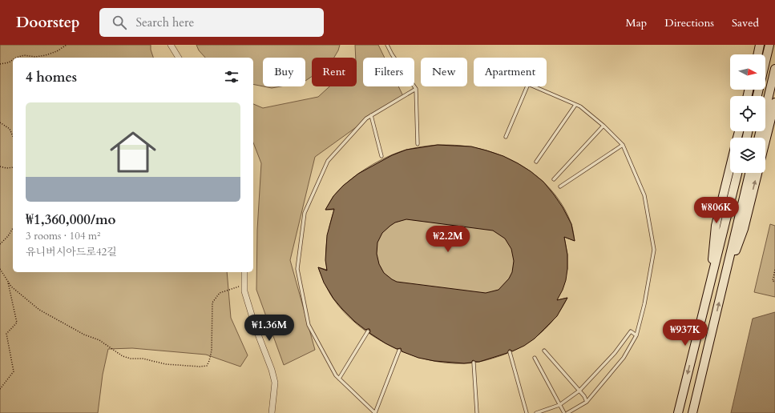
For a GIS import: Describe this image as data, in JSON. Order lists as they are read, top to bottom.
{
  "north": "right",
  "page": {
    "header": "Doorstep",
    "search": "Search here",
    "nav": ["Map", "Directions", "Saved"],
    "chip": [
      "Buy",
      "Rent",
      "Filters",
      "New",
      "Apartment"
    ],
    "heading": "4 homes",
    "list": [
      {
        "name": "₩1,360,000/mo",
        "note": "3 rooms · 104 m² · 유니버시아드로42길"
      }
    ],
    "price": [
      "₩806K",
      "₩2.2M",
      "₩1.36M",
      "₩937K"
    ]
  }
}
